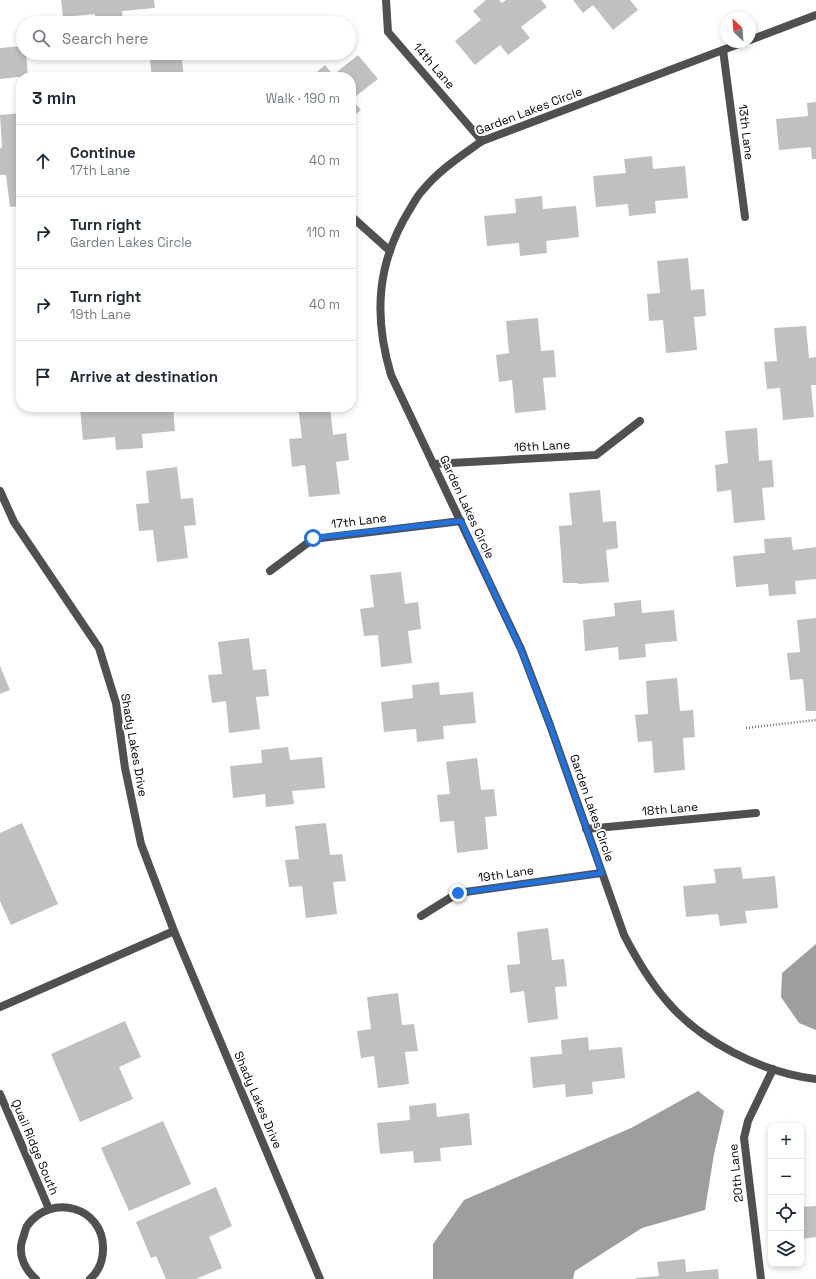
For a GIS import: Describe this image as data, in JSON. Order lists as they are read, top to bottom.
{
  "streets": {
    "street": [
      "14th Lane",
      "Garden Lakes Circle",
      "13th Lane",
      "16th Lane",
      "17th Lane",
      "Shady Lakes Drive",
      "18th Lane",
      "19th Lane",
      "Quail Ridge South",
      "20th Lane"
    ]
  },
  "crossings": [
    ["14th Lane", "Garden Lakes Circle"],
    ["Garden Lakes Circle", "13th Lane"],
    ["Garden Lakes Circle", "16th Lane"],
    ["Garden Lakes Circle", "17th Lane"],
    ["Garden Lakes Circle", "18th Lane"],
    ["Garden Lakes Circle", "19th Lane"],
    ["Garden Lakes Circle", "20th Lane"]
  ],
  "north": "top left",
  "page": {
    "search": "Search here",
    "heading": ["3 min", "Walk · 190 m"],
    "list": [
      ["Continue", "17th Lane", "40 m"],
      ["Turn right", "Garden Lakes Circle", "110 m"],
      ["Turn right", "19th Lane", "40 m"],
      "Arrive at destination"
    ],
    "map_buttons": ["+", "−"]
  }
}
